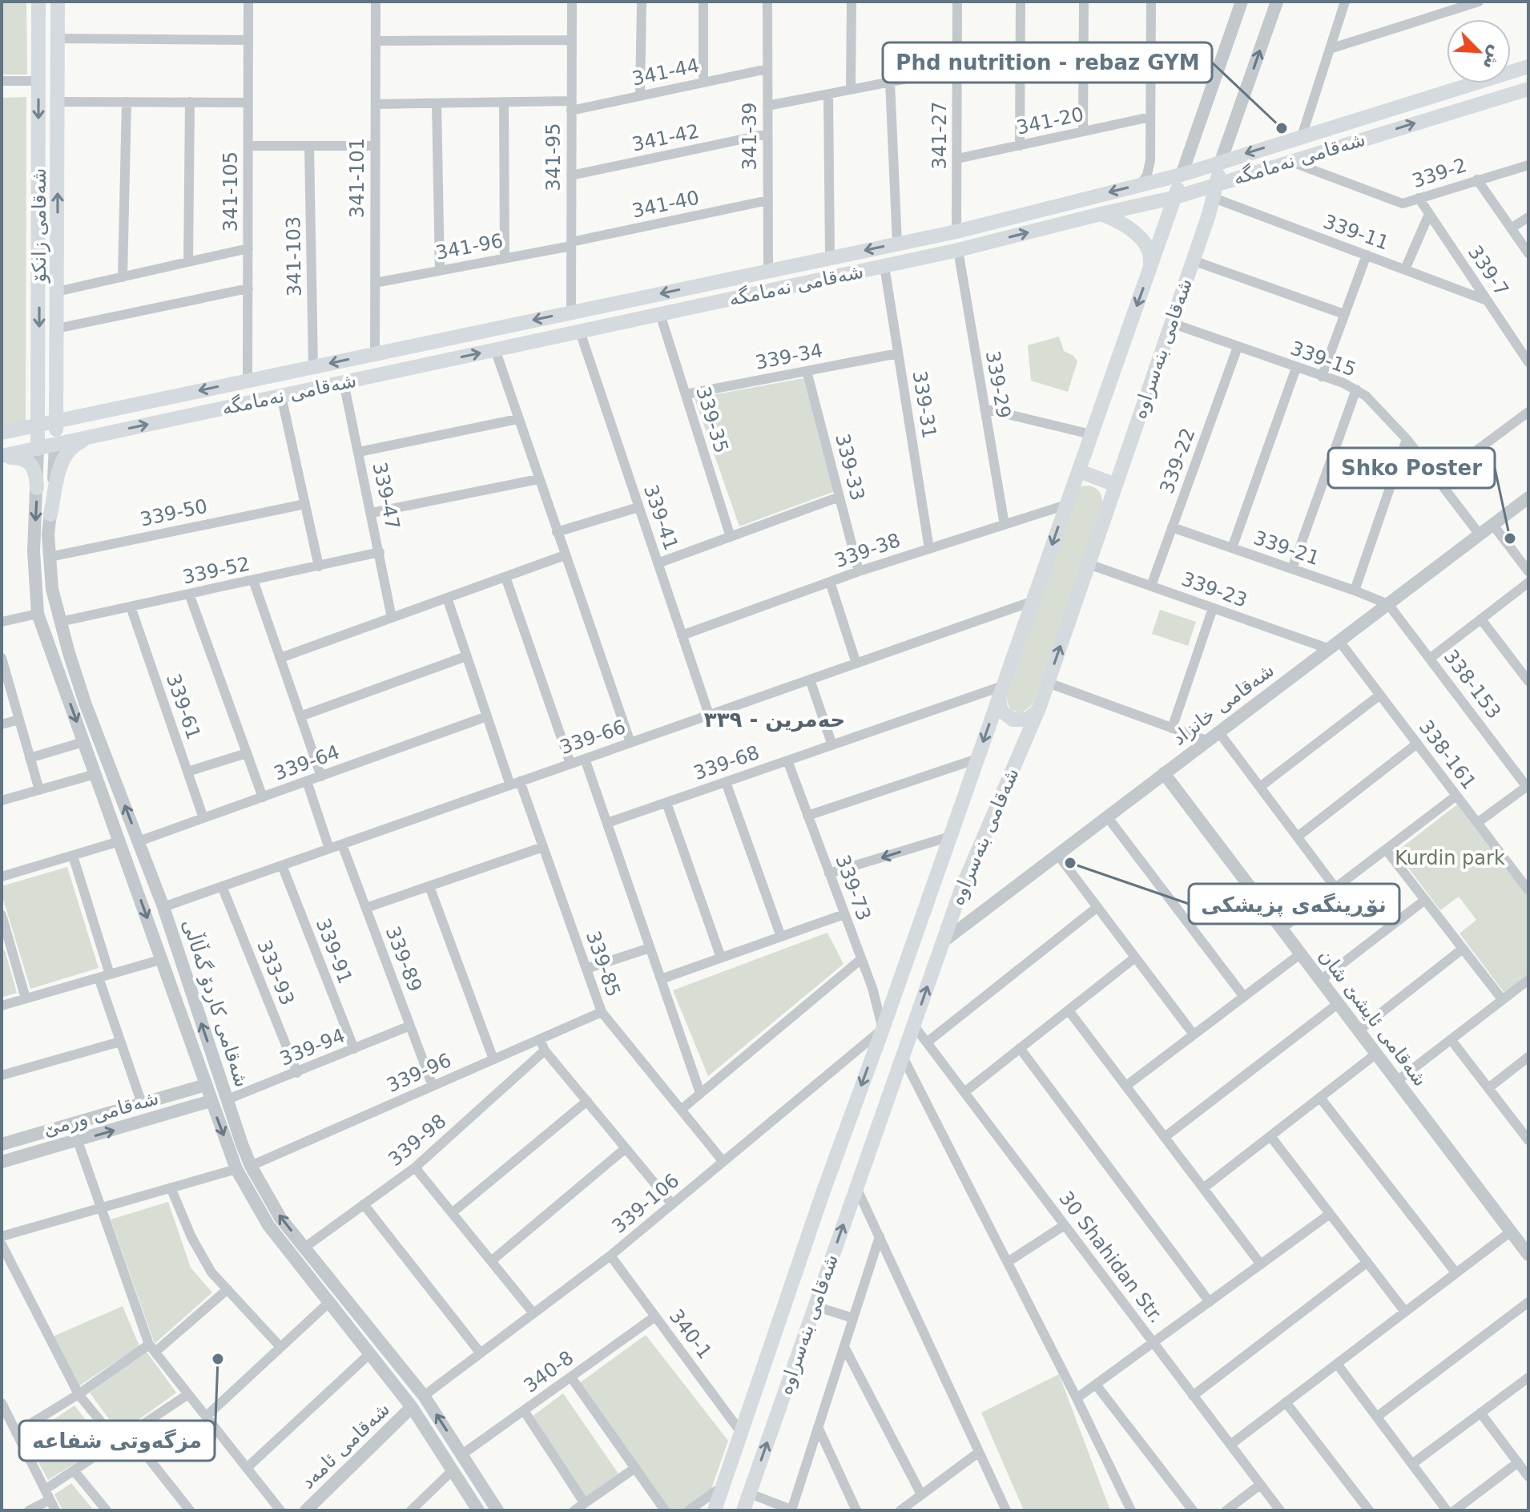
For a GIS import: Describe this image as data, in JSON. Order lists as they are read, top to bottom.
{
  "streets": {
    "main road": ["شەقامی نەمامگە", "شەقامی زانکۆ", "شەقامی بنەسراوە"],
    "street": [
      "341-44",
      "341-20",
      "341-27",
      "341-39",
      "341-42",
      "341-95",
      "339-2",
      "341-101",
      "341-105",
      "341-40",
      "339-11",
      "341-96",
      "341-103",
      "339-7",
      "339-34",
      "339-15",
      "339-29",
      "339-31",
      "339-35",
      "339-22",
      "339-33",
      "339-47",
      "339-50",
      "339-41",
      "339-21",
      "339-38",
      "339-52",
      "339-23",
      "338-153",
      "شەقامی خانزاد",
      "339-61",
      "339-66",
      "338-161",
      "339-64",
      "339-68",
      "339-73",
      "339-91",
      "339-89",
      "339-85",
      "333-93",
      "شەقامی کاردۆ گەڵاڵی",
      "شەقامی ئایشێ شان",
      "339-94",
      "339-96",
      "شەقامی ورمێ",
      "339-98",
      "339-106",
      "30 Shahidan Str.",
      "340-1",
      "340-8",
      "شەقامی ئامەد"
    ]
  },
  "crossings": [
    ["341-44", "341-39"],
    ["341-44", "341-95"],
    ["341-44", "341-101"],
    ["341-20", "341-27"],
    ["341-27", "شەقامی نەمامگە"],
    ["341-39", "341-42"],
    ["341-39", "شەقامی نەمامگە"],
    ["341-39", "341-40"],
    ["341-42", "341-95"],
    ["341-95", "شەقامی نەمامگە"],
    ["341-95", "341-40"],
    ["341-95", "341-96"],
    ["شەقامی نەمامگە", "339-2"],
    ["شەقامی نەمامگە", "341-101"],
    ["شەقامی نەمامگە", "341-105"],
    ["شەقامی نەمامگە", "شەقامی زانکۆ"],
    ["شەقامی نەمامگە", "339-11"],
    ["شەقامی نەمامگە", "341-103"],
    ["شەقامی نەمامگە", "شەقامی بنەسراوە"],
    ["شەقامی نەمامگە", "339-29"],
    ["شەقامی نەمامگە", "339-31"],
    ["شەقامی نەمامگە", "339-35"],
    ["شەقامی نەمامگە", "339-47"],
    ["شەقامی نەمامگە", "339-41"],
    ["شەقامی نەمامگە", "شەقامی کاردۆ گەڵاڵی"],
    ["339-2", "339-7"],
    ["341-101", "341-96"],
    ["341-40", "341-96"],
    ["شەقامی زانکۆ", "شەقامی کاردۆ گەڵاڵی"],
    ["339-11", "339-7"],
    ["339-11", "شەقامی بنەسراوە"],
    ["شەقامی بنەسراوە", "339-15"],
    ["شەقامی بنەسراوە", "339-38"],
    ["شەقامی بنەسراوە", "339-23"],
    ["شەقامی بنەسراوە", "شەقامی خانزاد"],
    ["شەقامی بنەسراوە", "339-66"],
    ["شەقامی بنەسراوە", "339-68"],
    ["شەقامی بنەسراوە", "339-73"],
    ["شەقامی بنەسراوە", "339-106"],
    ["شەقامی بنەسراوە", "30 Shahidan Str."],
    ["شەقامی بنەسراوە", "340-1"],
    ["339-34", "339-31"],
    ["339-34", "339-35"],
    ["339-34", "339-33"],
    ["339-15", "339-22"],
    ["339-15", "شەقامی خانزاد"],
    ["339-29", "339-38"],
    ["339-31", "339-38"],
    ["339-22", "339-21"],
    ["339-22", "339-23"],
    ["339-33", "339-38"],
    ["339-47", "339-52"],
    ["339-50", "شەقامی کاردۆ گەڵاڵی"],
    ["339-41", "339-38"],
    ["339-41", "339-66"],
    ["339-21", "338-153"],
    ["339-21", "شەقامی خانزاد"],
    ["339-52", "339-61"],
    ["339-52", "شەقامی کاردۆ گەڵاڵی"],
    ["339-23", "شەقامی خانزاد"],
    ["339-23", "338-161"],
    ["338-153", "شەقامی خانزاد"],
    ["شەقامی خانزاد", "338-161"],
    ["شەقامی خانزاد", "شەقامی ئایشێ شان"],
    ["339-61", "339-64"],
    ["339-66", "339-91"],
    ["339-66", "339-89"],
    ["339-66", "339-85"],
    ["339-66", "333-93"],
    ["339-66", "شەقامی کاردۆ گەڵاڵی"],
    ["339-64", "339-85"],
    ["339-64", "شەقامی کاردۆ گەڵاڵی"],
    ["339-68", "339-73"],
    ["339-73", "339-106"],
    ["339-91", "339-94"],
    ["339-89", "339-94"],
    ["339-89", "339-96"],
    ["339-85", "339-96"],
    ["339-85", "339-106"],
    ["333-93", "339-94"],
    ["شەقامی کاردۆ گەڵاڵی", "339-94"],
    ["شەقامی کاردۆ گەڵاڵی", "339-96"],
    ["شەقامی کاردۆ گەڵاڵی", "شەقامی ورمێ"],
    ["شەقامی کاردۆ گەڵاڵی", "339-98"],
    ["شەقامی کاردۆ گەڵاڵی", "339-106"],
    ["شەقامی کاردۆ گەڵاڵی", "340-8"],
    ["شەقامی کاردۆ گەڵاڵی", "شەقامی ئامەد"],
    ["339-106", "340-1"],
    ["340-1", "340-8"]
  ],
  "districts": ["حەمرین - ٣٣٩"],
  "parks": ["Kurdin park"],
  "places": [
    "Phd nutrition - rebaz GYM",
    "Shko Poster",
    "نۆڕینگەی پزیشکی",
    "مزگەوتی شفاعە"
  ],
  "north": "bottom right"
}
